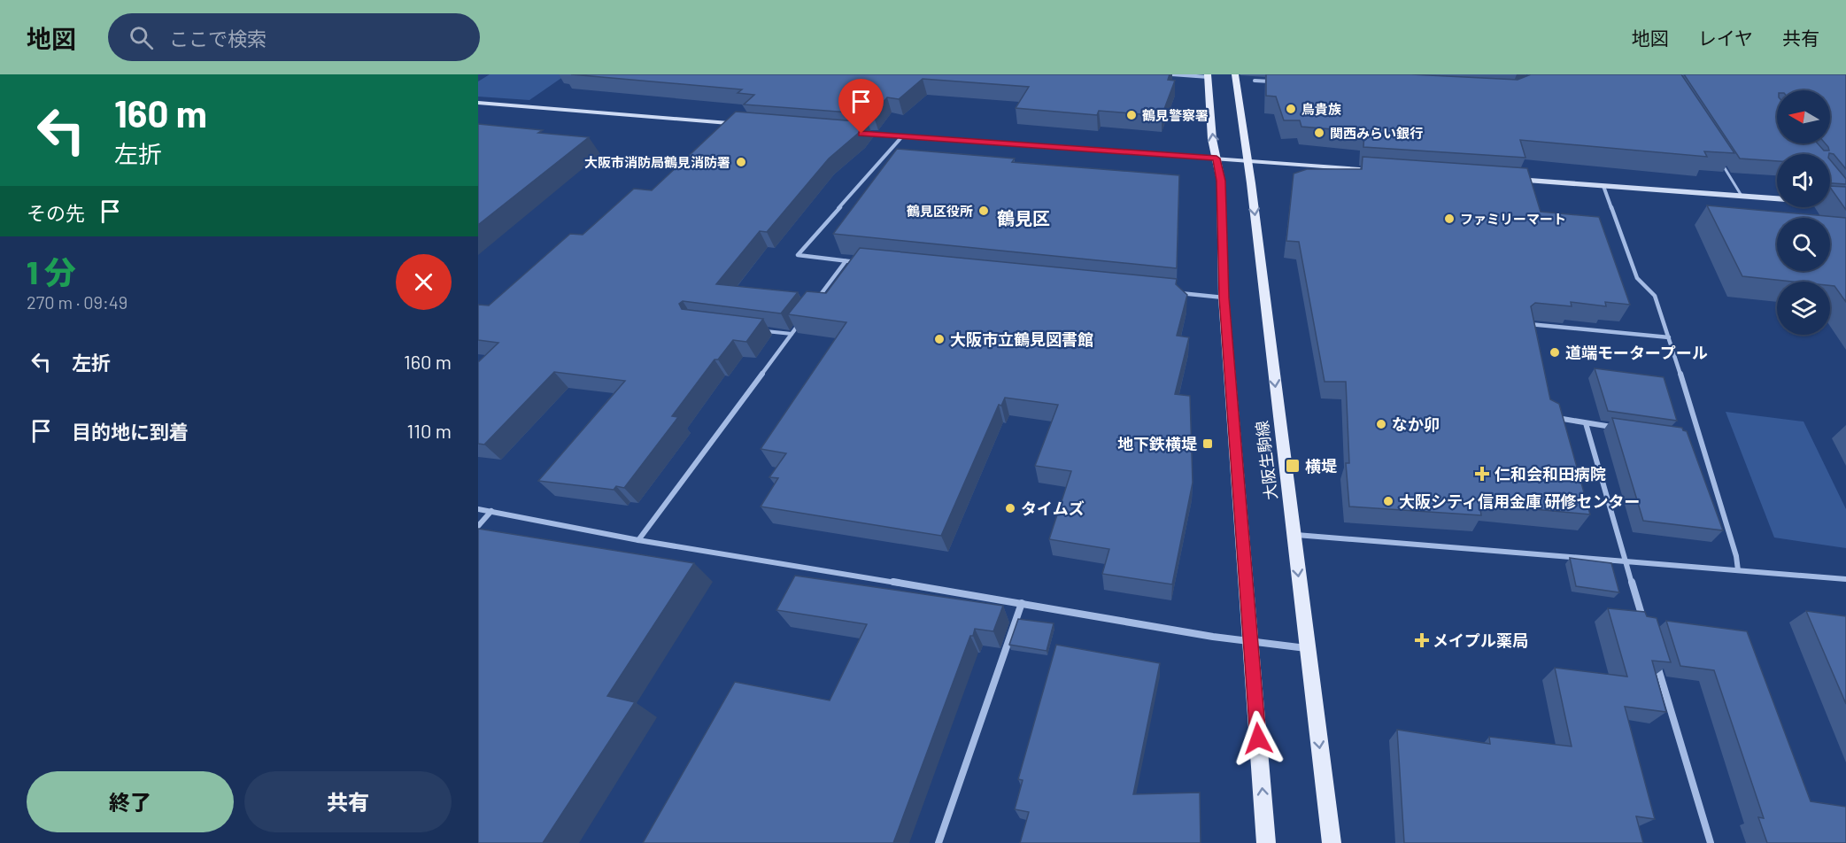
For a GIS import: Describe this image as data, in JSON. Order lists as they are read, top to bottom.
{
  "streets": {
    "main road": ["大阪生駒線"]
  },
  "districts": ["鶴見区"],
  "places": {
    "other": [
      "鳥貴族",
      "鶴見警察署",
      "関西みらい銀行",
      "大阪市消防局鶴見消防署",
      "鶴見区役所",
      "ファミリーマート",
      "大阪市立鶴見図書館",
      "道端モータープール",
      "なか卯",
      "大阪シティ信用金庫 研修センター",
      "タイムズ"
    ],
    "transit": ["地下鉄横堤", "横堤"],
    "health": ["仁和会和田病院", "メイプル薬局"]
  },
  "north": "left",
  "page": {
    "header": "地図",
    "search": "ここで検索",
    "nav": ["地図", "レイヤ", "共有"],
    "turn": ["160 m", "左折"],
    "then": "その先",
    "heading": ["1 分", "270 m · 09:49"],
    "list": [
      {
        "name": "左折",
        "value": "160 m"
      },
      {
        "name": "目的地に到着",
        "value": "110 m"
      }
    ],
    "buttons": ["終了", "共有"]
  }
}
